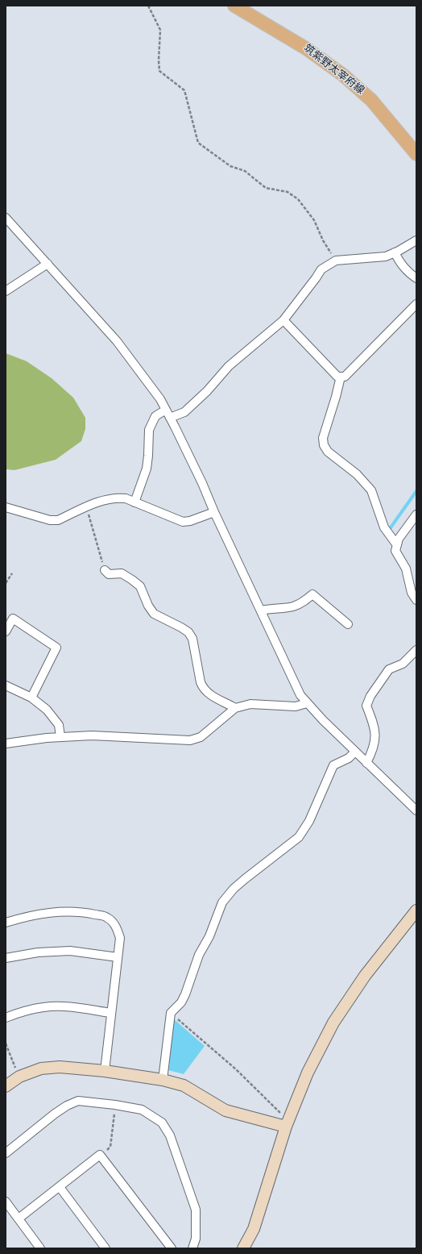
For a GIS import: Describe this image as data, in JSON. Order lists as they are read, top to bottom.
{
  "streets": {
    "main road": ["筑紫野太宰府線"]
  }
}
